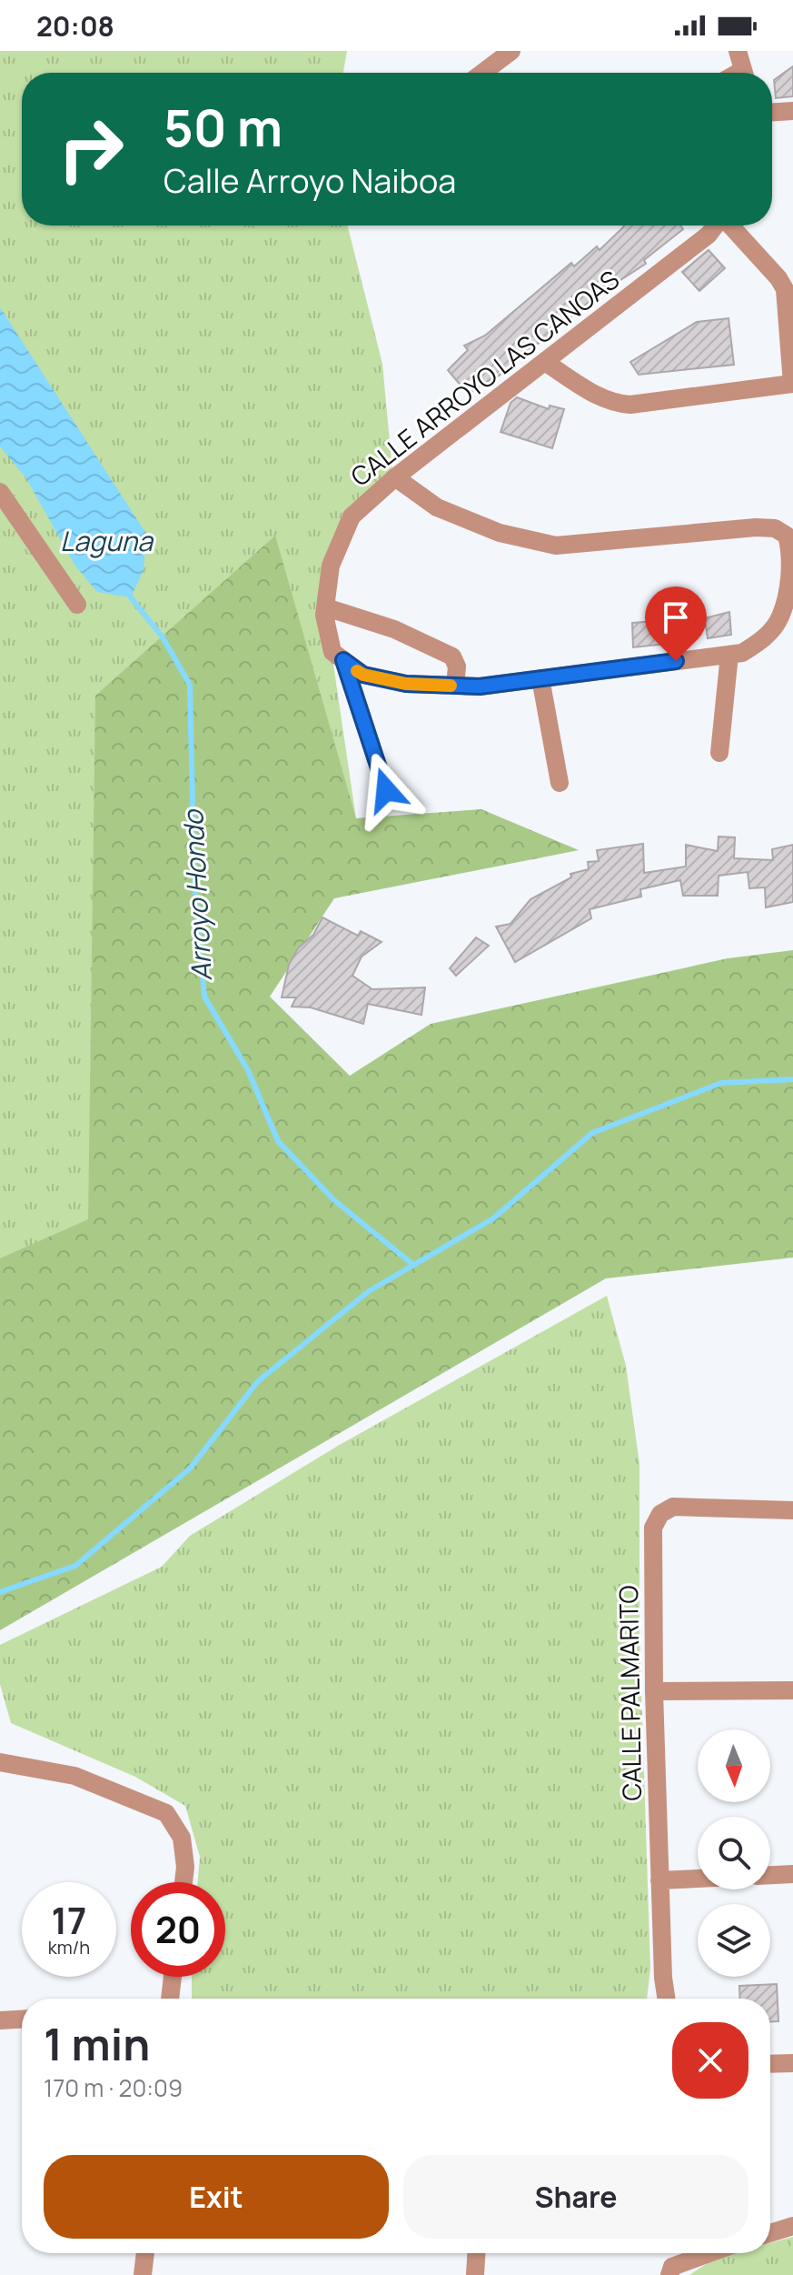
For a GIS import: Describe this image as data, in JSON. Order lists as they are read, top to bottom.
{
  "streets": {
    "street": ["CALLE ARROYO LAS CANOAS", "CALLE PALMARITO"]
  },
  "water": ["Laguna", "Arroyo Hondo"],
  "north": "bottom",
  "page": {
    "status": "20:08",
    "turn": ["50 m", "Calle Arroyo Naiboa"],
    "speed": "17 km/h",
    "limit": "20",
    "heading": ["1 min", "170 m · 20:09"],
    "buttons": ["Exit", "Share"]
  }
}
